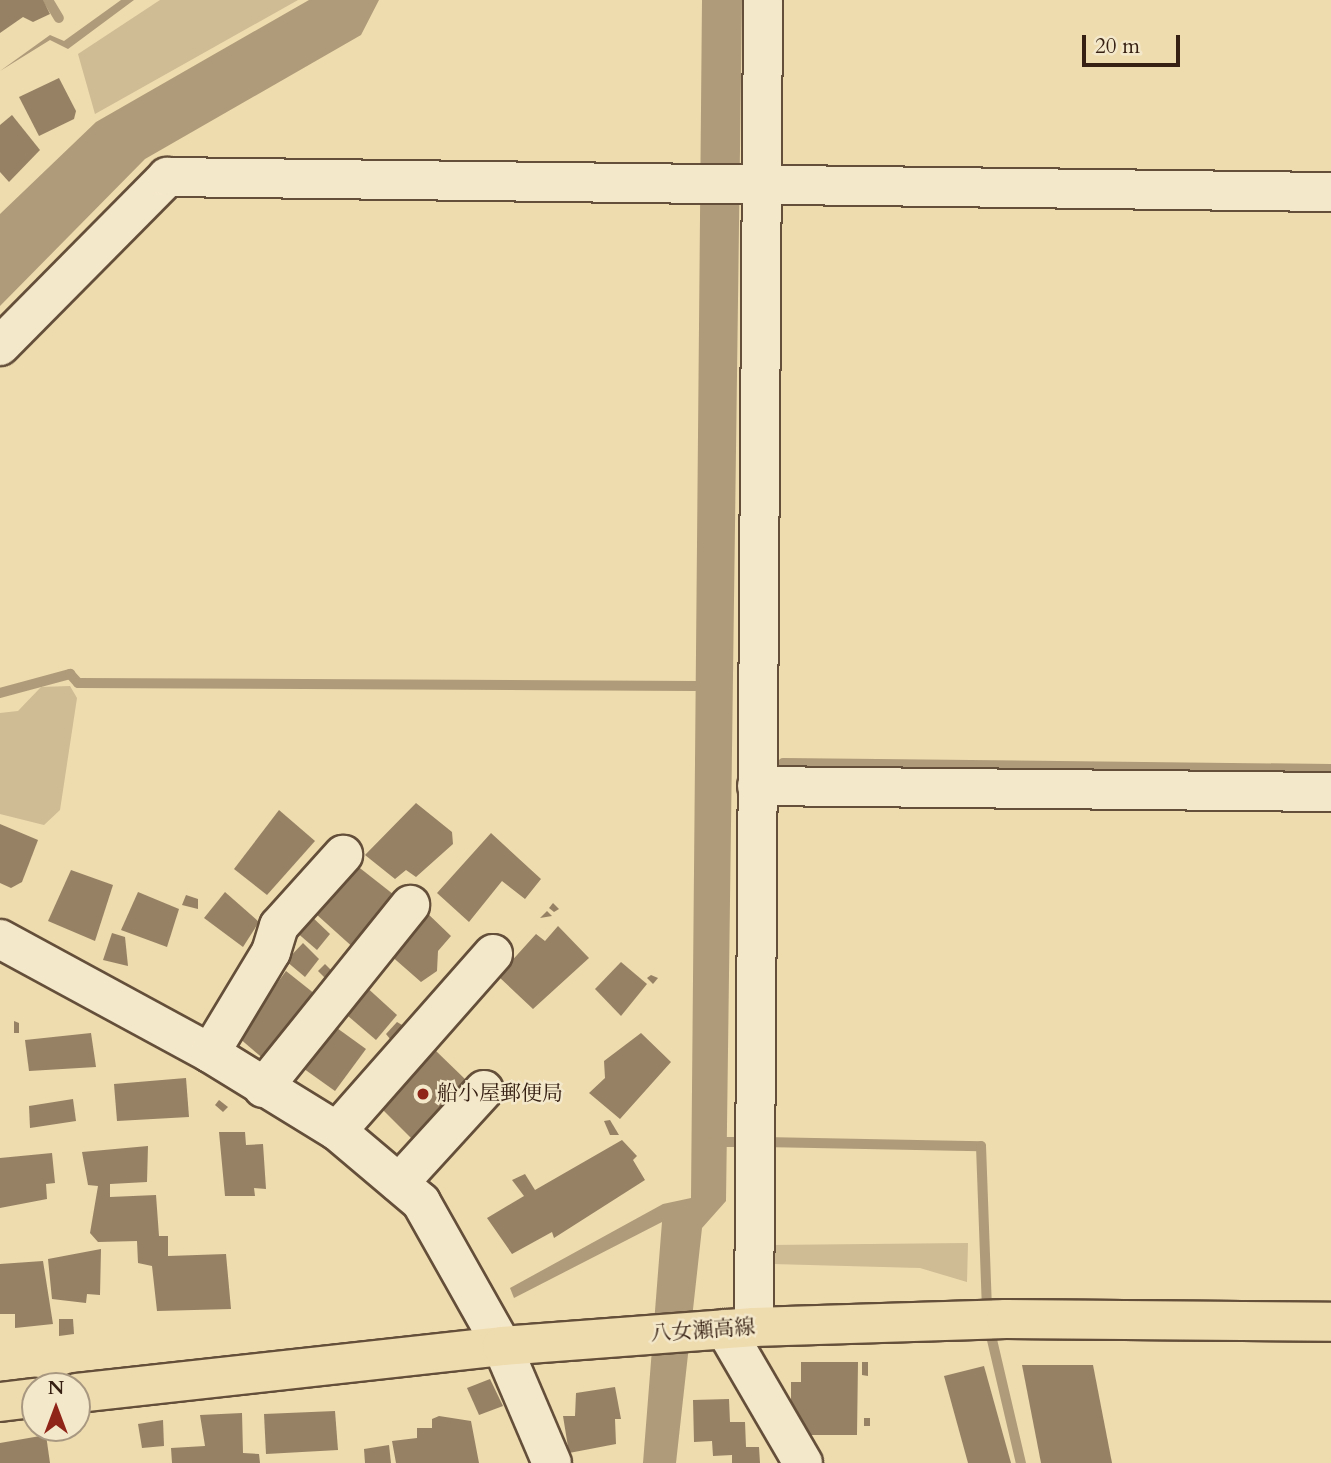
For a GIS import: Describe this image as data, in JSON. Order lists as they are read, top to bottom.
{
  "streets": {
    "main road": ["八女瀬高線"]
  },
  "places": ["船小屋郵便局"],
  "scale_bar": "20 m",
  "north": "top"
}
